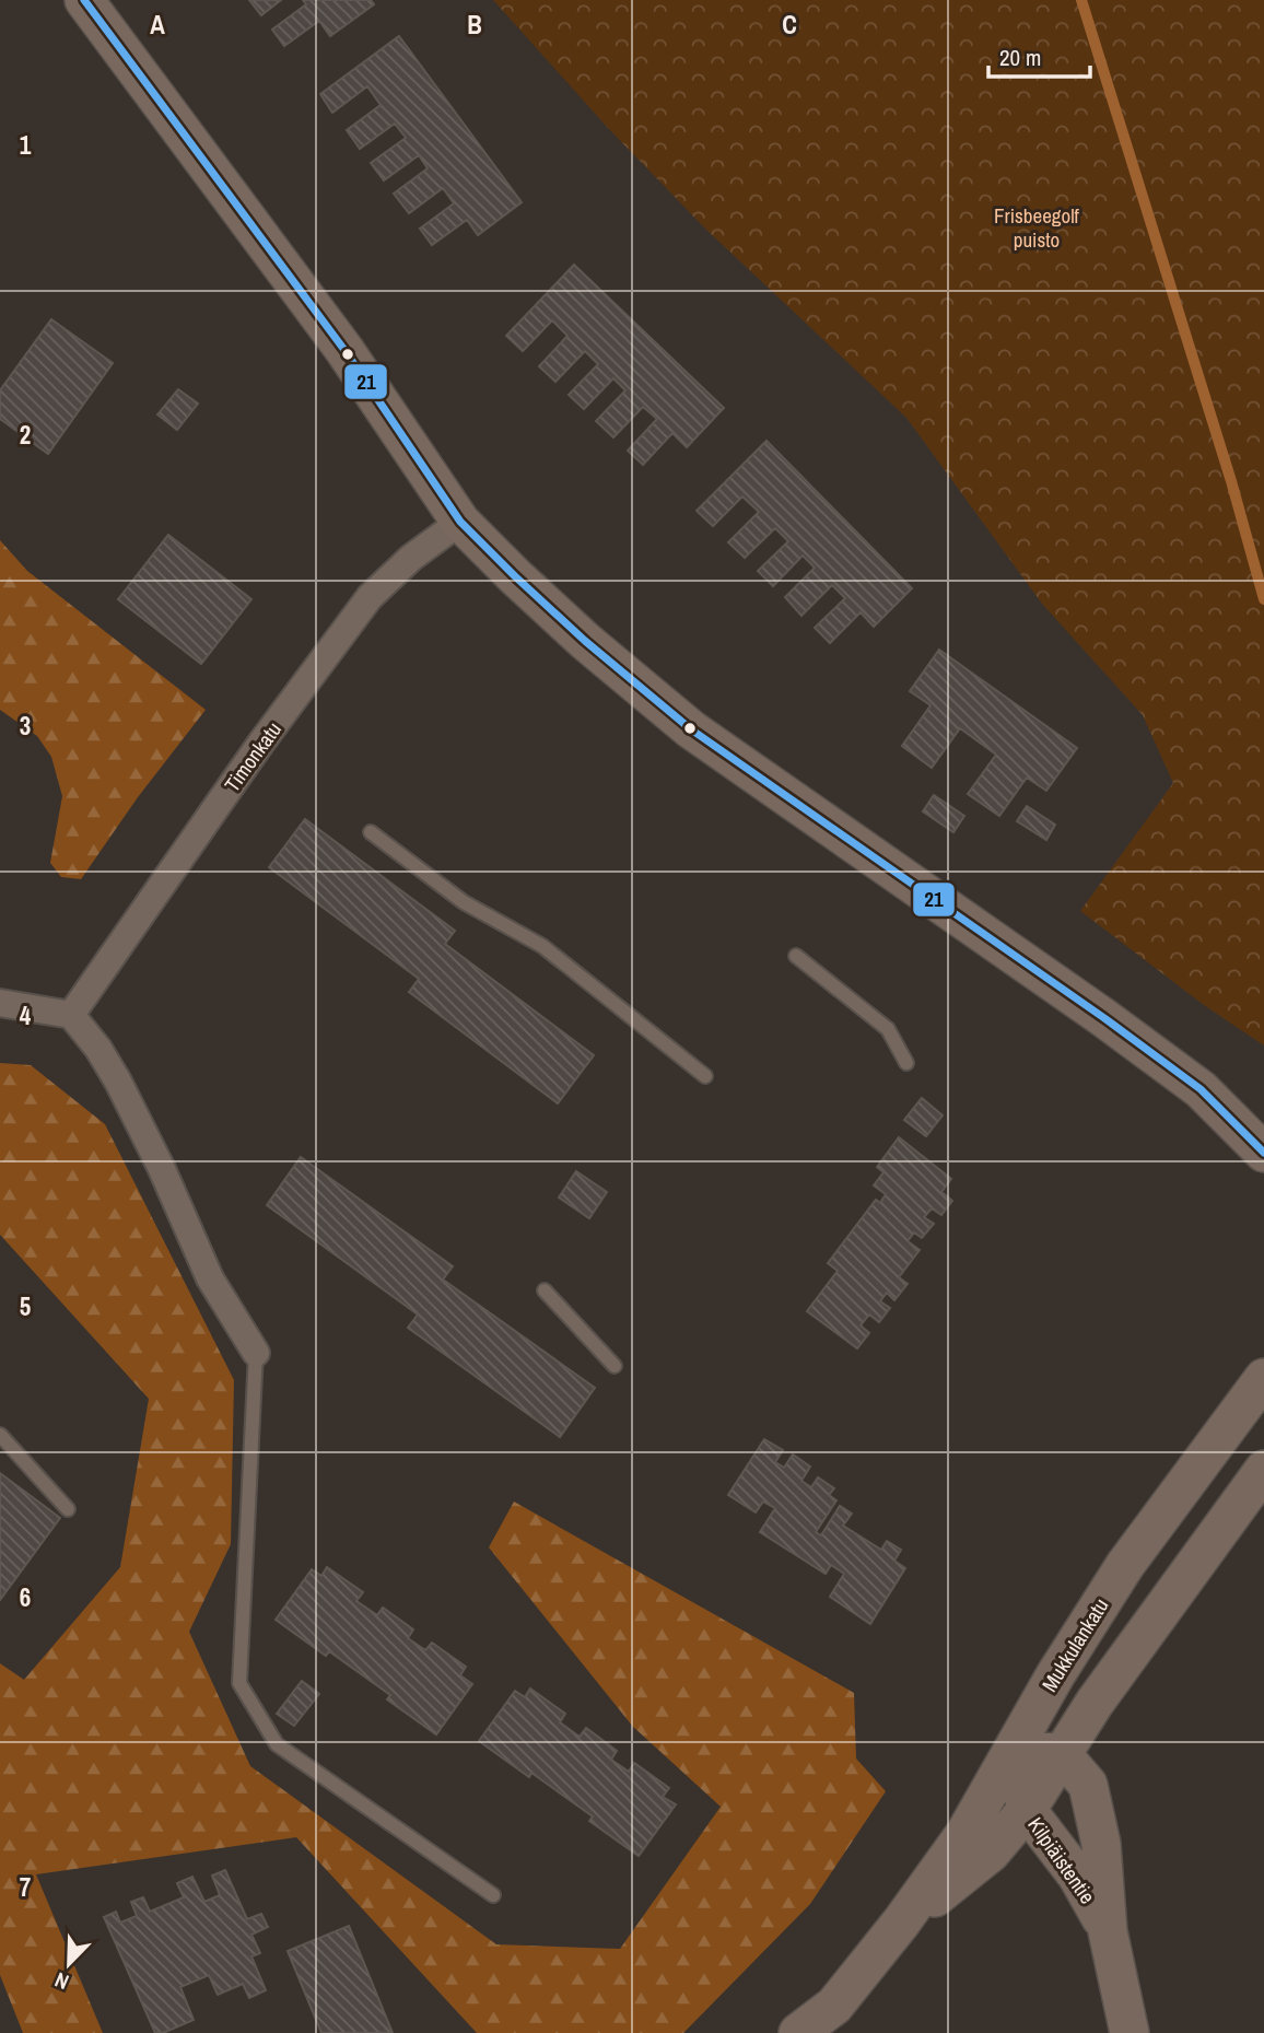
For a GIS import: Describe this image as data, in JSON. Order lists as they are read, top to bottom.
{
  "streets": {
    "street": ["Timonkatu", "Mukkulankatu", "Kilpiäistentie"]
  },
  "crossings": [
    ["Mukkulankatu", "Kilpiäistentie"]
  ],
  "parks": ["Frisbeegolf puisto"],
  "lines": ["transit line 21"],
  "scale_bar": "20 m",
  "north": "bottom left",
  "grid": {
    "columns": ["A", "B", "C"],
    "rows": [
      "1",
      "2",
      "3",
      "4",
      "5",
      "6",
      "7"
    ]
  }
}
